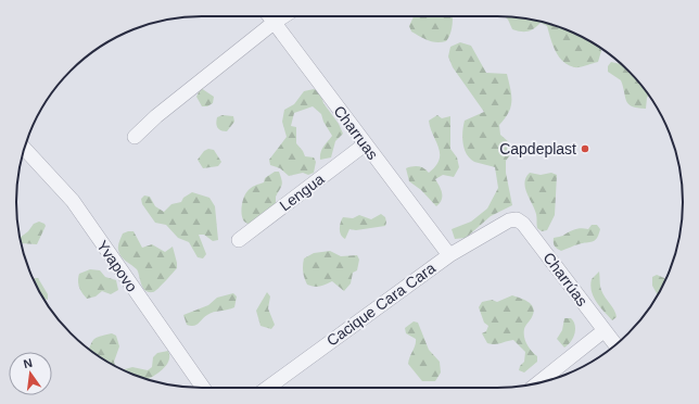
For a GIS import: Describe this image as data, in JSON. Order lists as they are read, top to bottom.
{
  "streets": {
    "street": [
      "Charruas",
      "Lengua",
      "Yvapovo",
      "Charrúas",
      "Cacique Cara Cara"
    ]
  },
  "crossings": [
    ["Charruas", "Lengua"],
    ["Charruas", "Cacique Cara Cara"],
    ["Charrúas", "Cacique Cara Cara"]
  ],
  "places": ["Capdeplast"],
  "north": "top"
}
